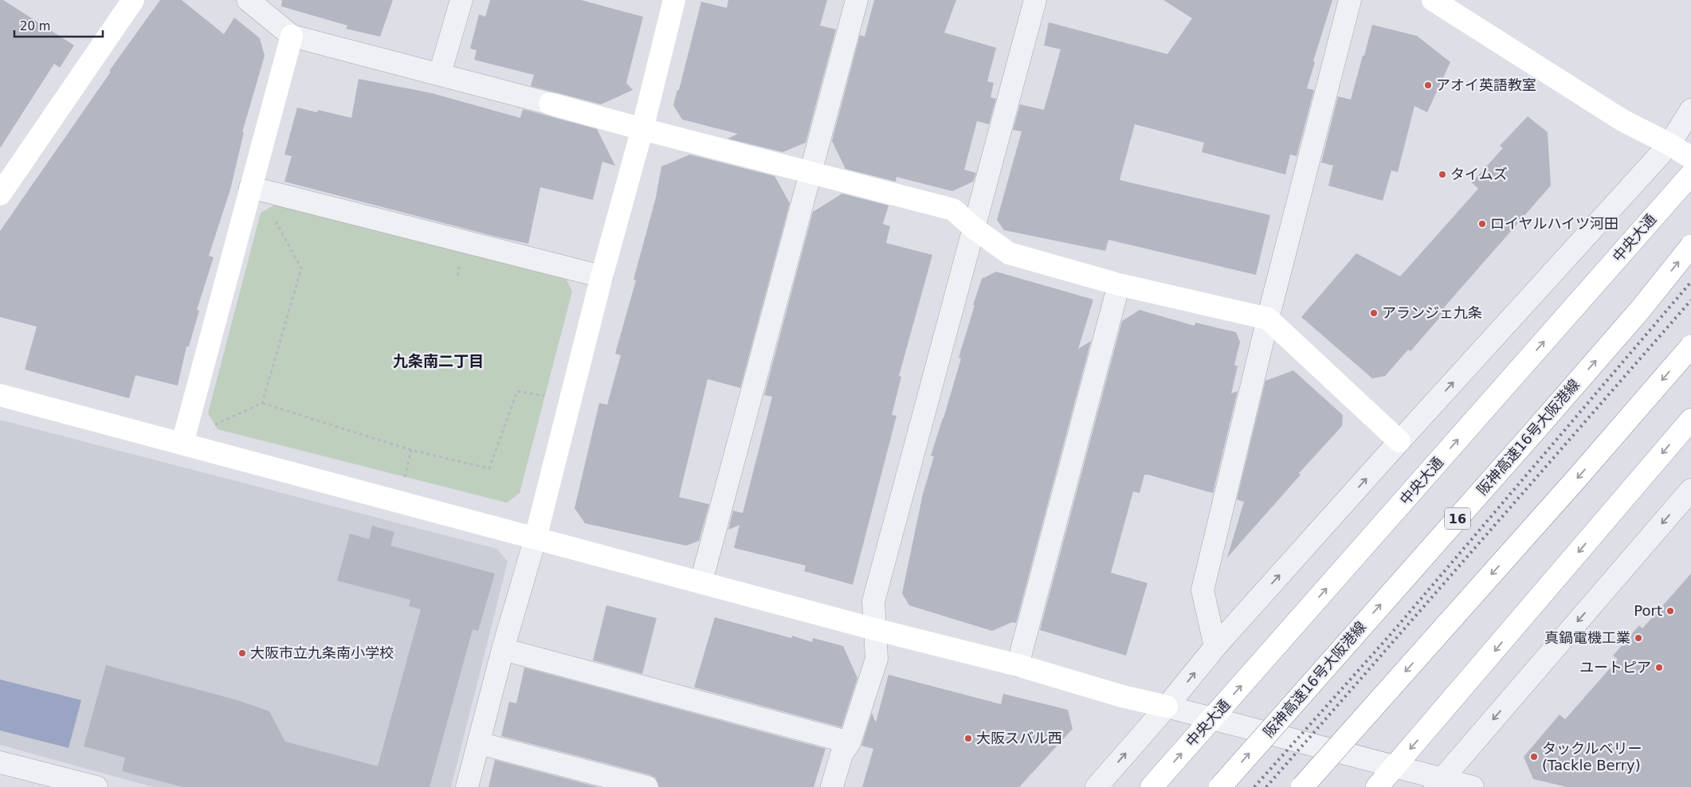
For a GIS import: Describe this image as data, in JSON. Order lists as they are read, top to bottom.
{
  "streets": {
    "main road": ["中央大通", "阪神高速16号大阪港線", "16"]
  },
  "districts": ["九条南二丁目"],
  "places": [
    "アオイ英語教室",
    "タイムズ",
    "ロイヤルハイツ河田",
    "アランジェ九条",
    "Port",
    "真鍋電機工業",
    "大阪市立九条南小学校",
    "ユートピア",
    "大阪スバル西",
    "タックルベリー (Tackle Berry)"
  ],
  "scale_bar": "20 m"
}
